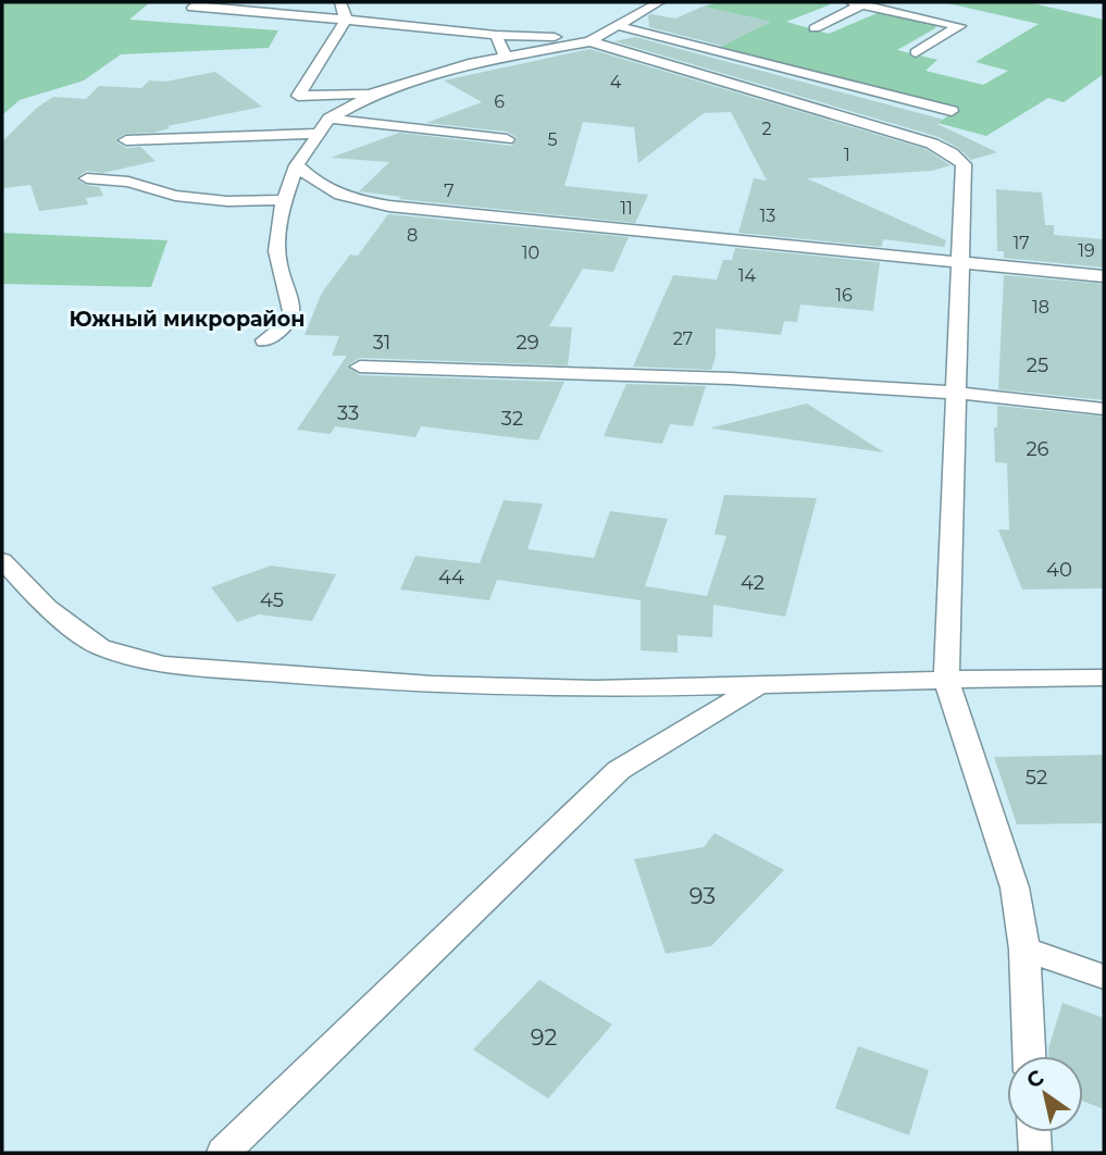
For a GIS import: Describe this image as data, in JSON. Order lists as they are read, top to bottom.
{
  "districts": ["Южный микрорайон"],
  "house_numbers": [
    "4",
    "6",
    "2",
    "5",
    "1",
    "7",
    "11",
    "13",
    "8",
    "17",
    "19",
    "10",
    "14",
    "16",
    "18",
    "27",
    "31",
    "29",
    "25",
    "33",
    "32",
    "26",
    "40",
    "44",
    "42",
    "45",
    "52",
    "93",
    "92"
  ],
  "north": "top left"
}
